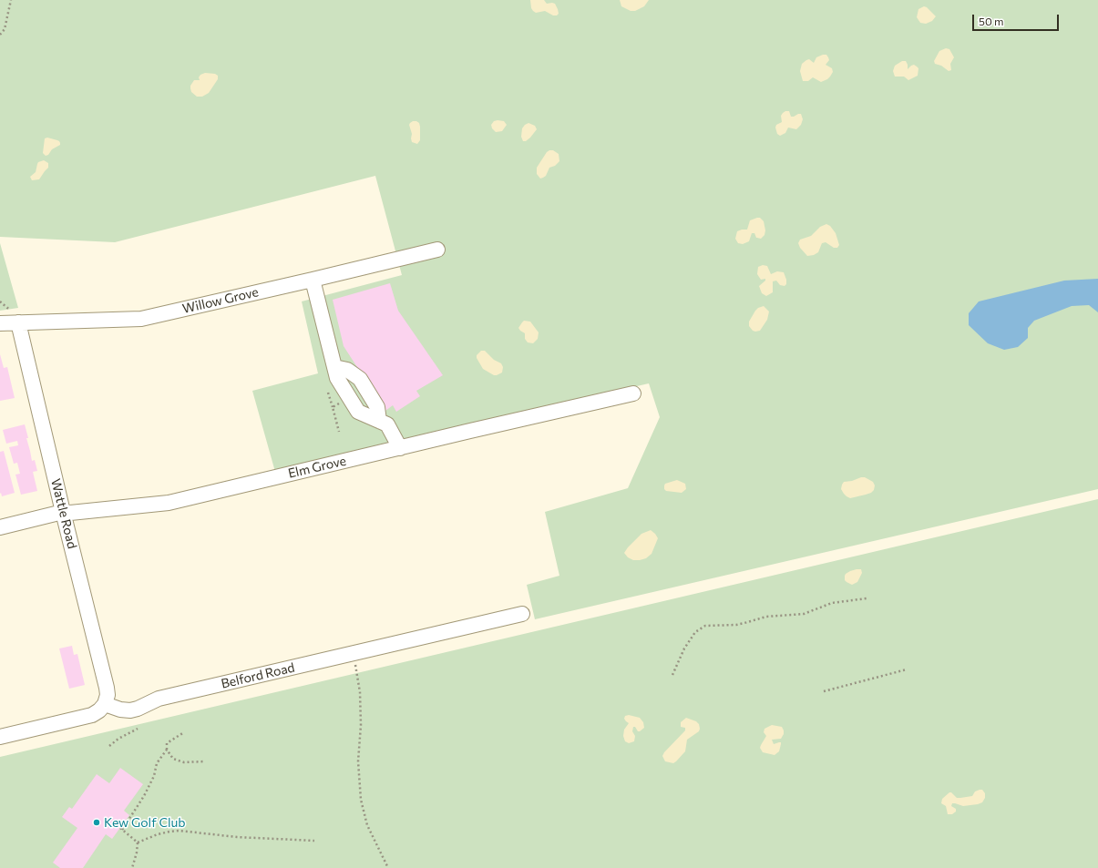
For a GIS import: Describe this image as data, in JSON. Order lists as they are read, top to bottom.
{
  "streets": {
    "street": [
      "Willow Grove",
      "Elm Grove",
      "Wattle Road",
      "Belford Road"
    ]
  },
  "crossings": [
    ["Willow Grove", "Wattle Road"],
    ["Elm Grove", "Wattle Road"],
    ["Wattle Road", "Belford Road"]
  ],
  "places": ["Kew Golf Club"],
  "scale_bar": "50 m"
}
